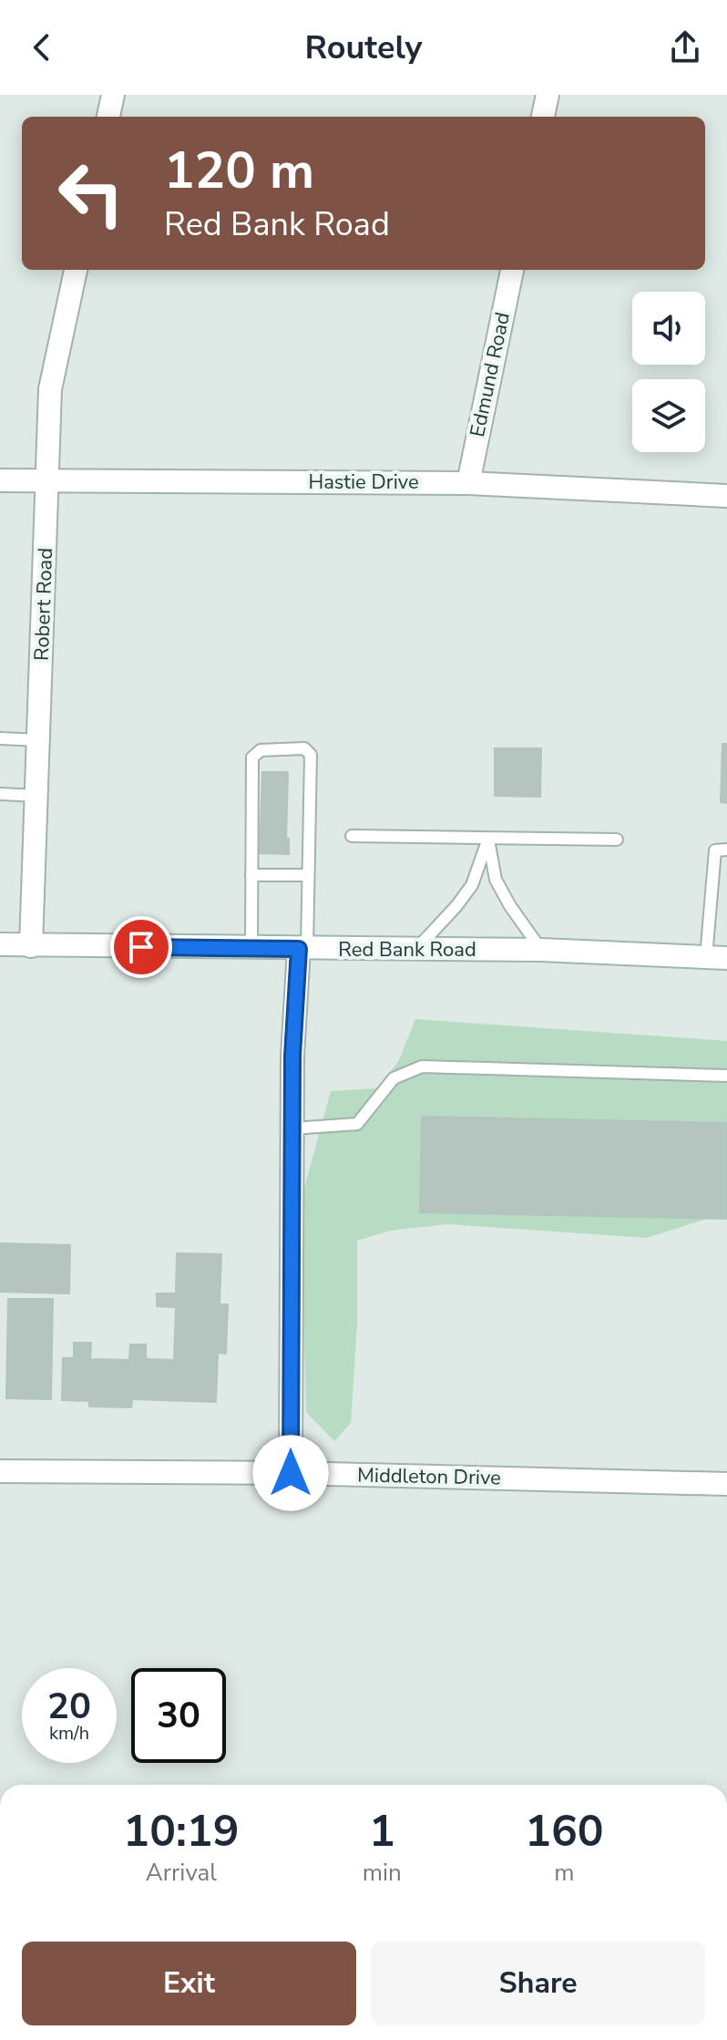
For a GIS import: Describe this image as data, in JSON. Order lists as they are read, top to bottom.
{
  "streets": {
    "street": [
      "Edmund Road",
      "Hastie Drive",
      "Robert Road",
      "Red Bank Road",
      "Middleton Drive"
    ]
  },
  "crossings": [
    ["Edmund Road", "Hastie Drive"],
    ["Hastie Drive", "Robert Road"],
    ["Robert Road", "Red Bank Road"]
  ],
  "page": {
    "header": "Routely",
    "turn": ["120 m", "Red Bank Road"],
    "speed": "20 km/h",
    "limit": "30",
    "eta": [
      "10:19",
      "Arrival",
      "1",
      "min",
      "160",
      "m"
    ],
    "buttons": ["Exit", "Share"]
  }
}
